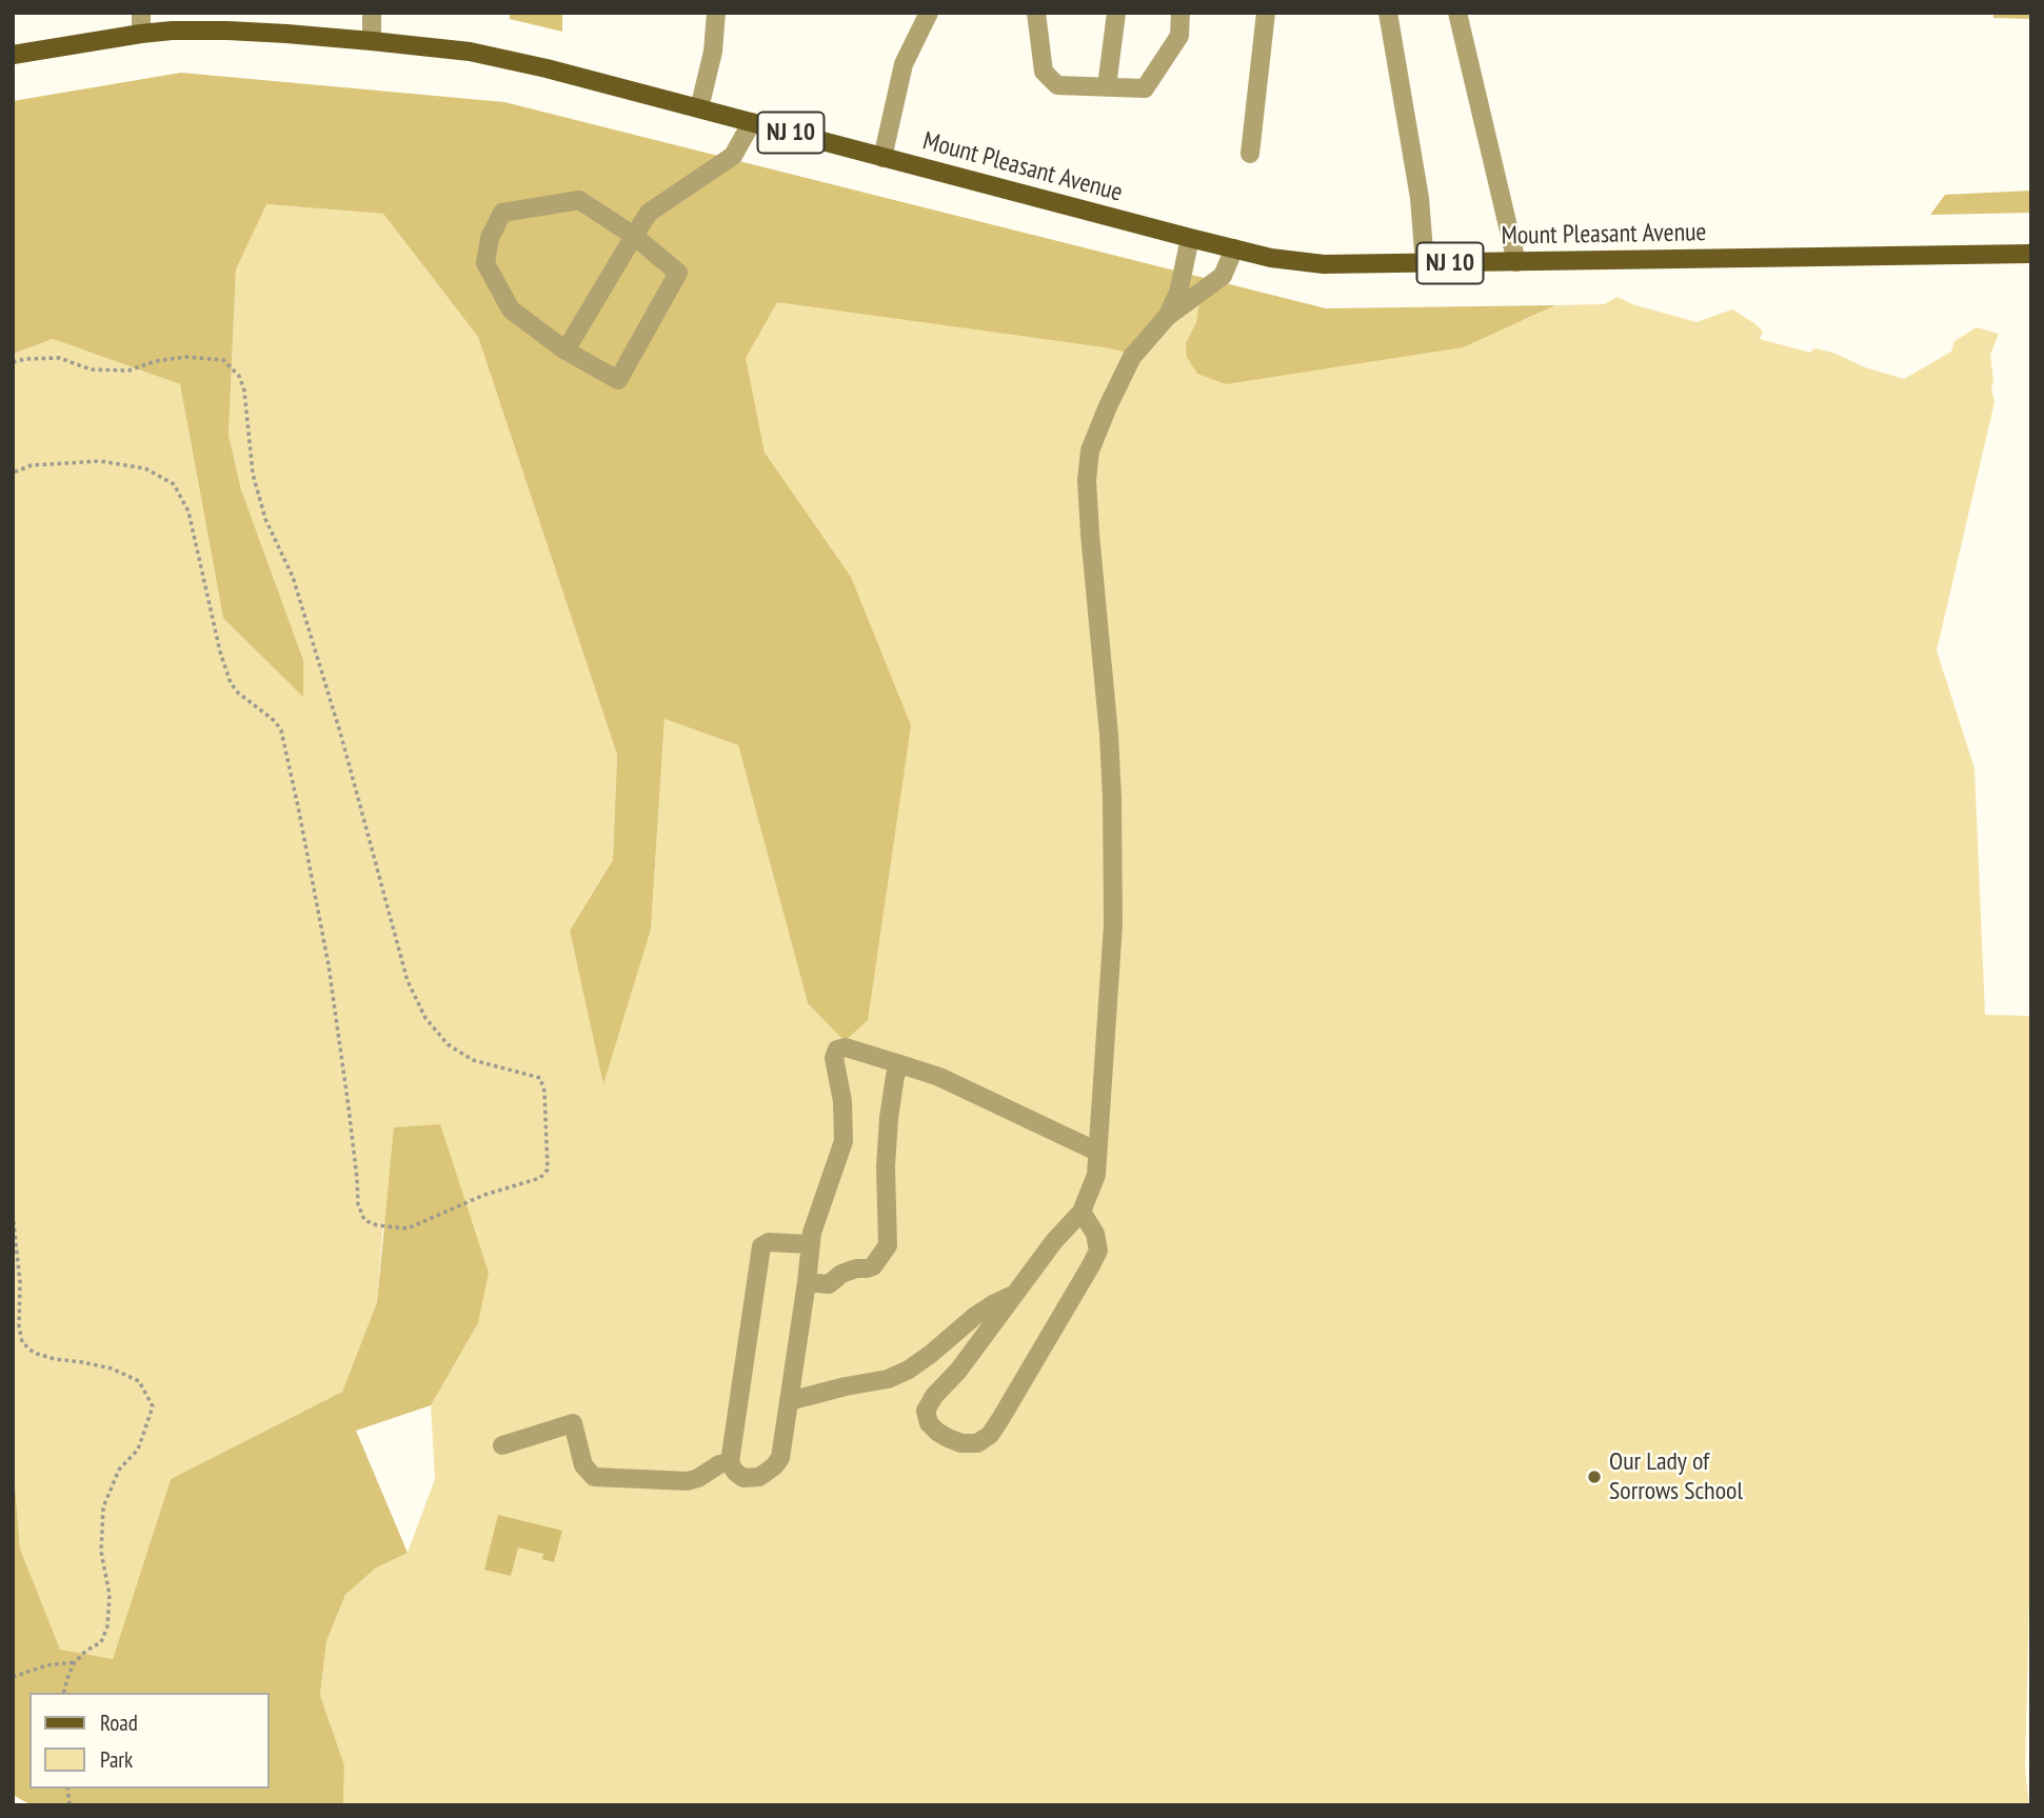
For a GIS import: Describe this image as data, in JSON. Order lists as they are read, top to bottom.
{
  "streets": {
    "main road": ["NJ 10", "Mount Pleasant Avenue"]
  },
  "places": ["Our Lady of Sorrows School"],
  "legend": ["Road", "Park"]
}
